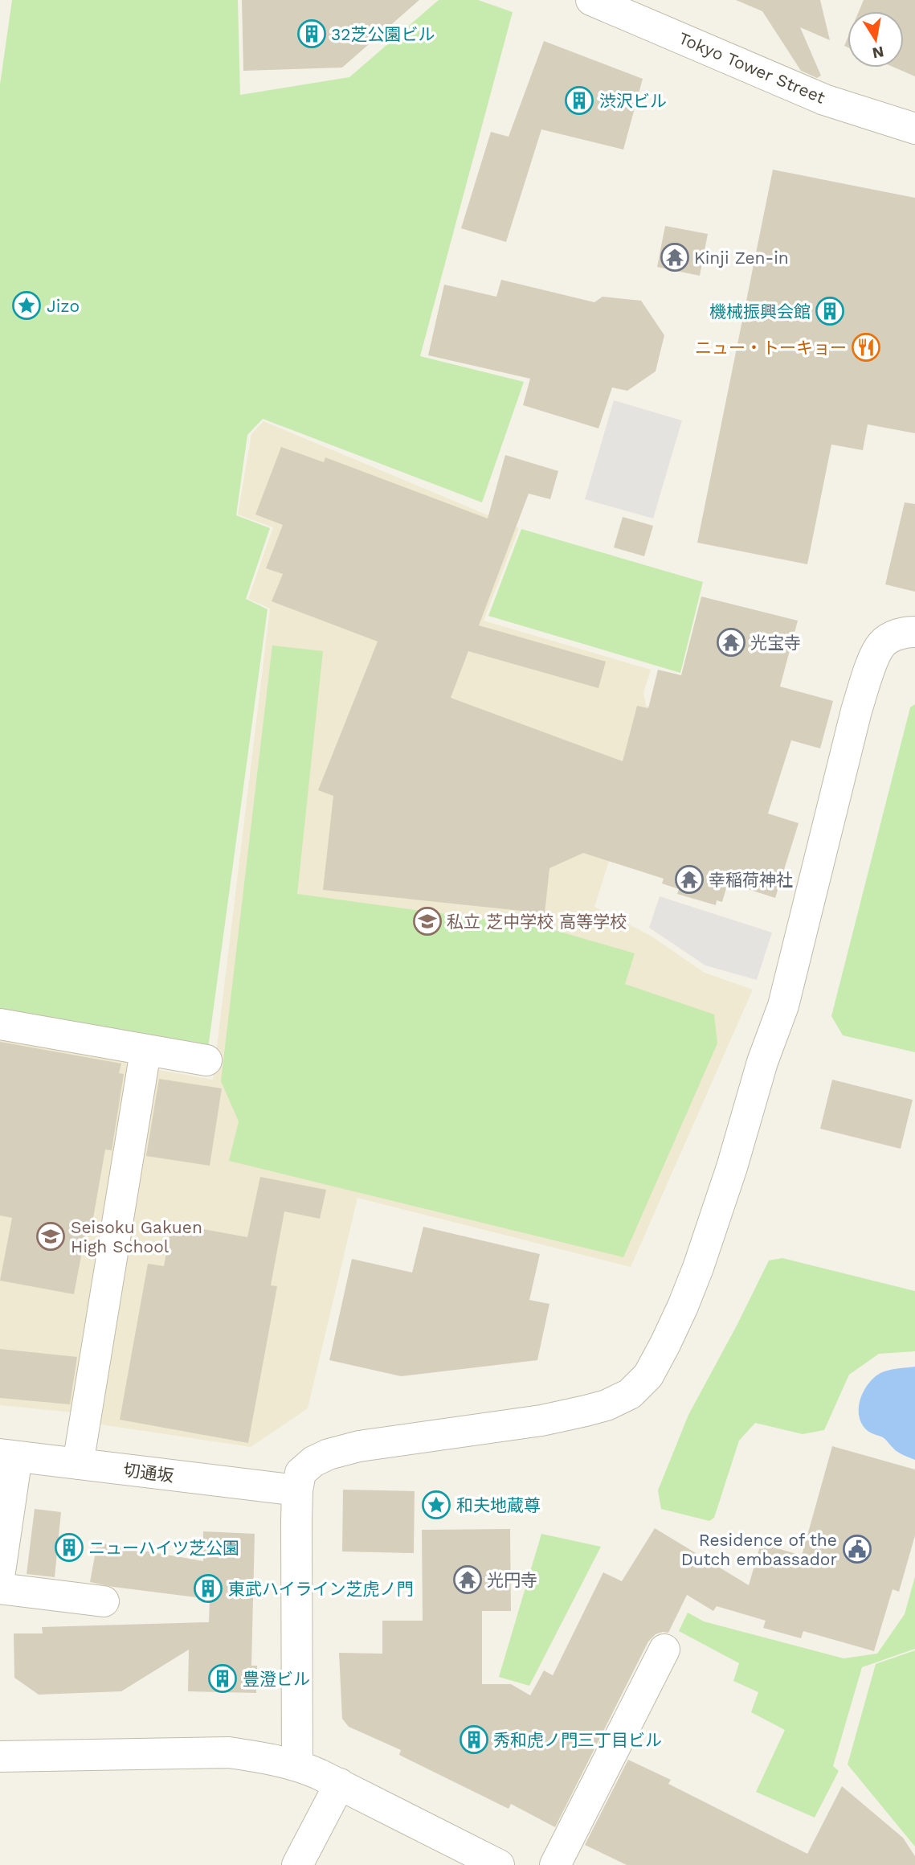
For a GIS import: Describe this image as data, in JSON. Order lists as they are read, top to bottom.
{
  "streets": {
    "street": ["Tokyo Tower Street", "切通坂"]
  },
  "places": {
    "building": [
      "32芝公園ビル",
      "渋沢ビル",
      "機械振興会館",
      "ニューハイツ芝公園",
      "東武ハイライン芝虎ノ門",
      "豊澄ビル",
      "秀和虎ノ門三丁目ビル"
    ],
    "temple": [
      "Kinji Zen-in",
      "光宝寺",
      "幸稲荷神社",
      "光円寺"
    ],
    "place": ["Jizo", "和夫地蔵尊"],
    "restaurant": ["ニュー・トーキョー"],
    "school or university": ["私立 芝中学校 高等学校", "Seisoku Gakuen High School"],
    "public building": ["Residence of the Dutch embassador"]
  },
  "north": "bottom"
}
